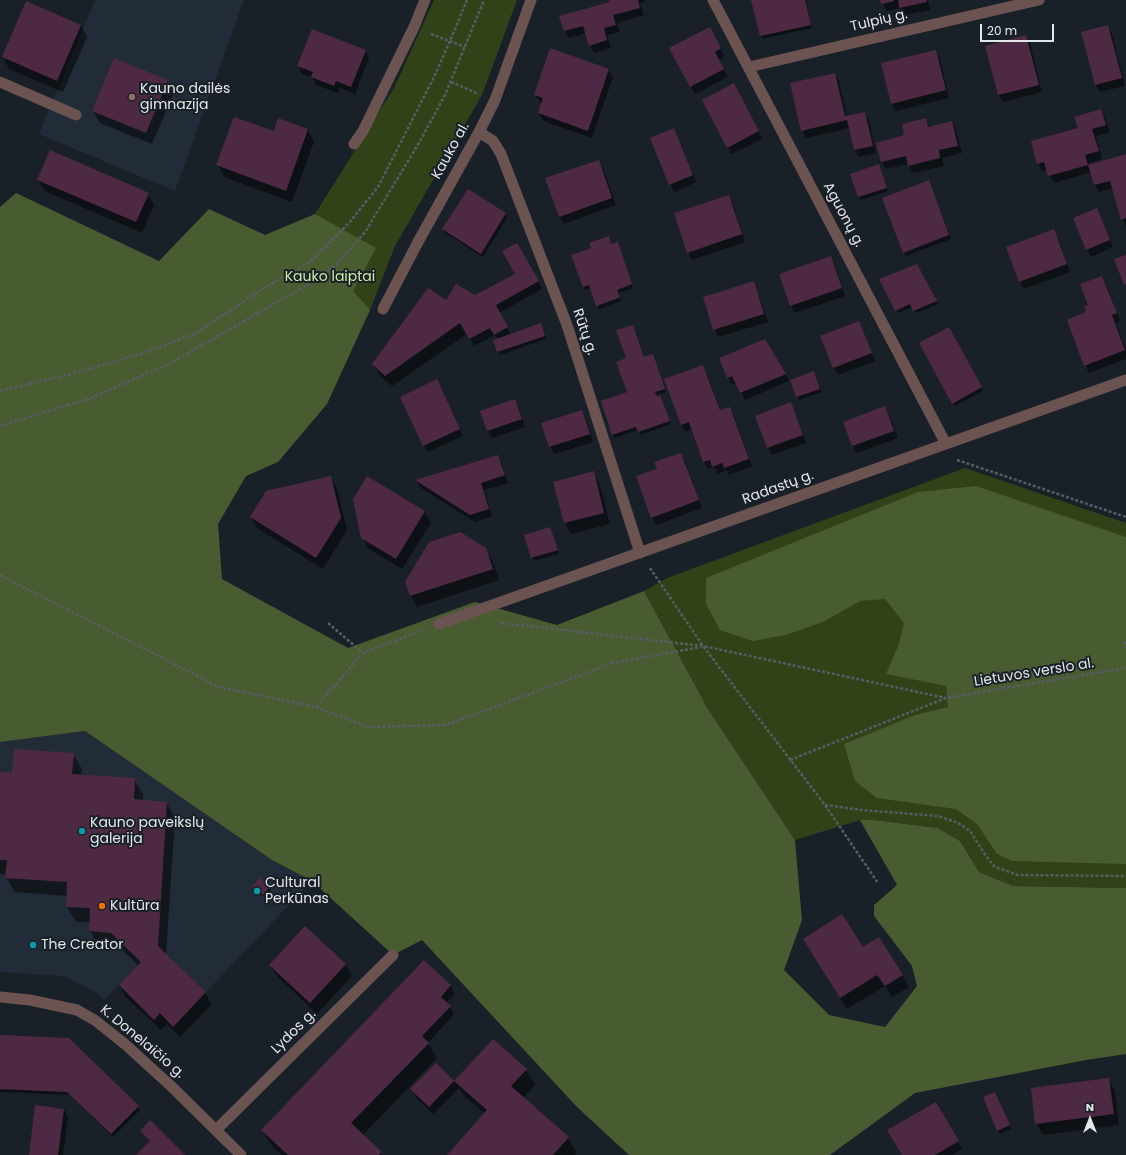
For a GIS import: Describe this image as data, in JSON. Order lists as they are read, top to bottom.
{
  "streets": {
    "street": [
      "Tulpių g.",
      "Kauko al.",
      "Aguonų g.",
      "Rūtų g.",
      "Radastų g.",
      "Lydos g.",
      "K. Donelaičio g."
    ],
    "path": ["Lietuvos verslo al."]
  },
  "crossings": [
    ["Tulpių g.", "Aguonų g."],
    ["Kauko al.", "Rūtų g."],
    ["Aguonų g.", "Radastų g."],
    ["Rūtų g.", "Radastų g."],
    ["Lydos g.", "K. Donelaičio g."]
  ],
  "parks": ["Kauko laiptai"],
  "places": [
    "Kauno dailės gimnazija",
    "Kauno paveikslų galerija",
    "Cultural Perkūnas",
    "Kultūra",
    "The Creator"
  ],
  "scale_bar": "20 m",
  "north": "top"
}
